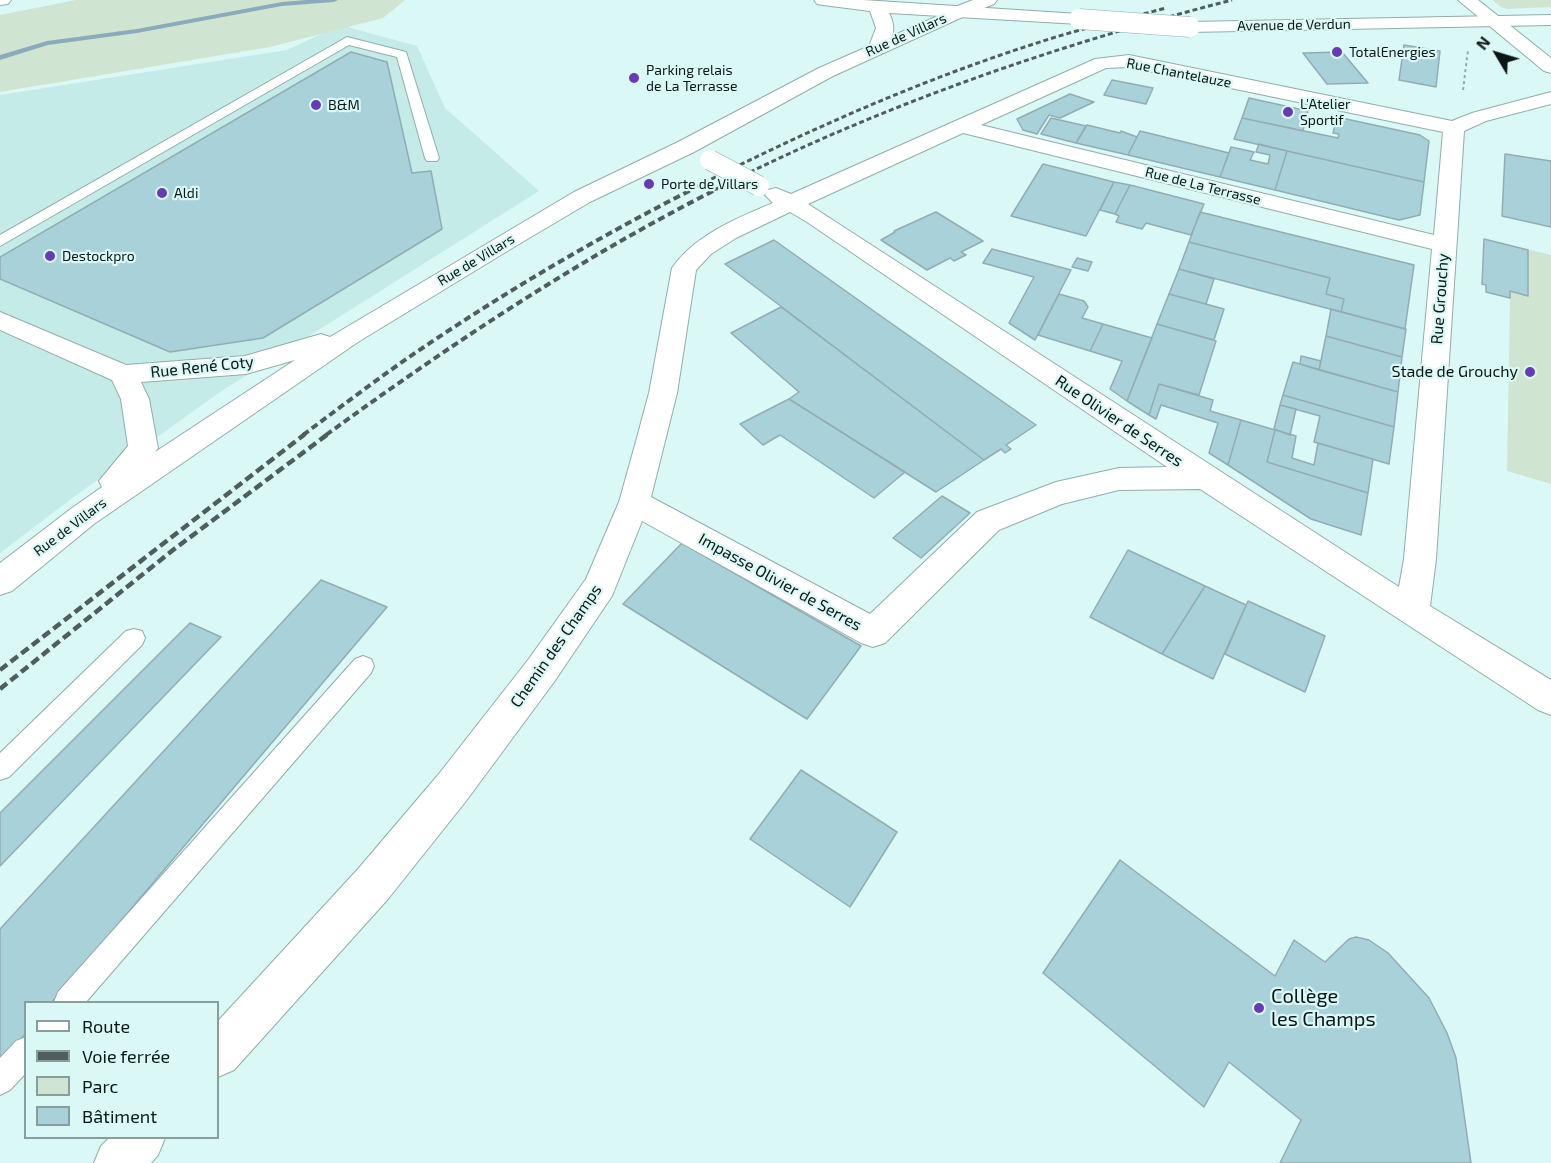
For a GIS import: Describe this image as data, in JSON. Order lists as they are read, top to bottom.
{
  "streets": {
    "street": [
      "Avenue de Verdun",
      "Rue de Villars",
      "Rue Chantelauze",
      "Rue de La Terrasse",
      "Rue Grouchy",
      "Rue René Coty",
      "Rue Olivier de Serres",
      "Impasse Olivier de Serres",
      "Chemin des Champs"
    ]
  },
  "crossings": [
    ["Avenue de Verdun", "Rue de Villars"],
    ["Rue de Villars", "Rue René Coty"],
    ["Rue de Villars", "Rue Olivier de Serres"],
    ["Rue Chantelauze", "Rue de La Terrasse"],
    ["Rue Chantelauze", "Rue Grouchy"],
    ["Rue Chantelauze", "Rue Olivier de Serres"],
    ["Rue Chantelauze", "Chemin des Champs"],
    ["Rue de La Terrasse", "Rue Grouchy"],
    ["Rue Grouchy", "Rue Olivier de Serres"],
    ["Rue Olivier de Serres", "Impasse Olivier de Serres"],
    ["Rue Olivier de Serres", "Chemin des Champs"],
    ["Impasse Olivier de Serres", "Chemin des Champs"]
  ],
  "places": [
    "TotalEnergies",
    "Parking relais de La Terrasse",
    "B&M",
    "L'Atelier Sportif",
    "Porte de Villars",
    "Aldi",
    "Destockpro",
    "Stade de Grouchy",
    "Collège les Champs"
  ],
  "legend": [
    "Route",
    "Voie ferrée",
    "Parc",
    "Bâtiment"
  ],
  "north": "top left"
}
